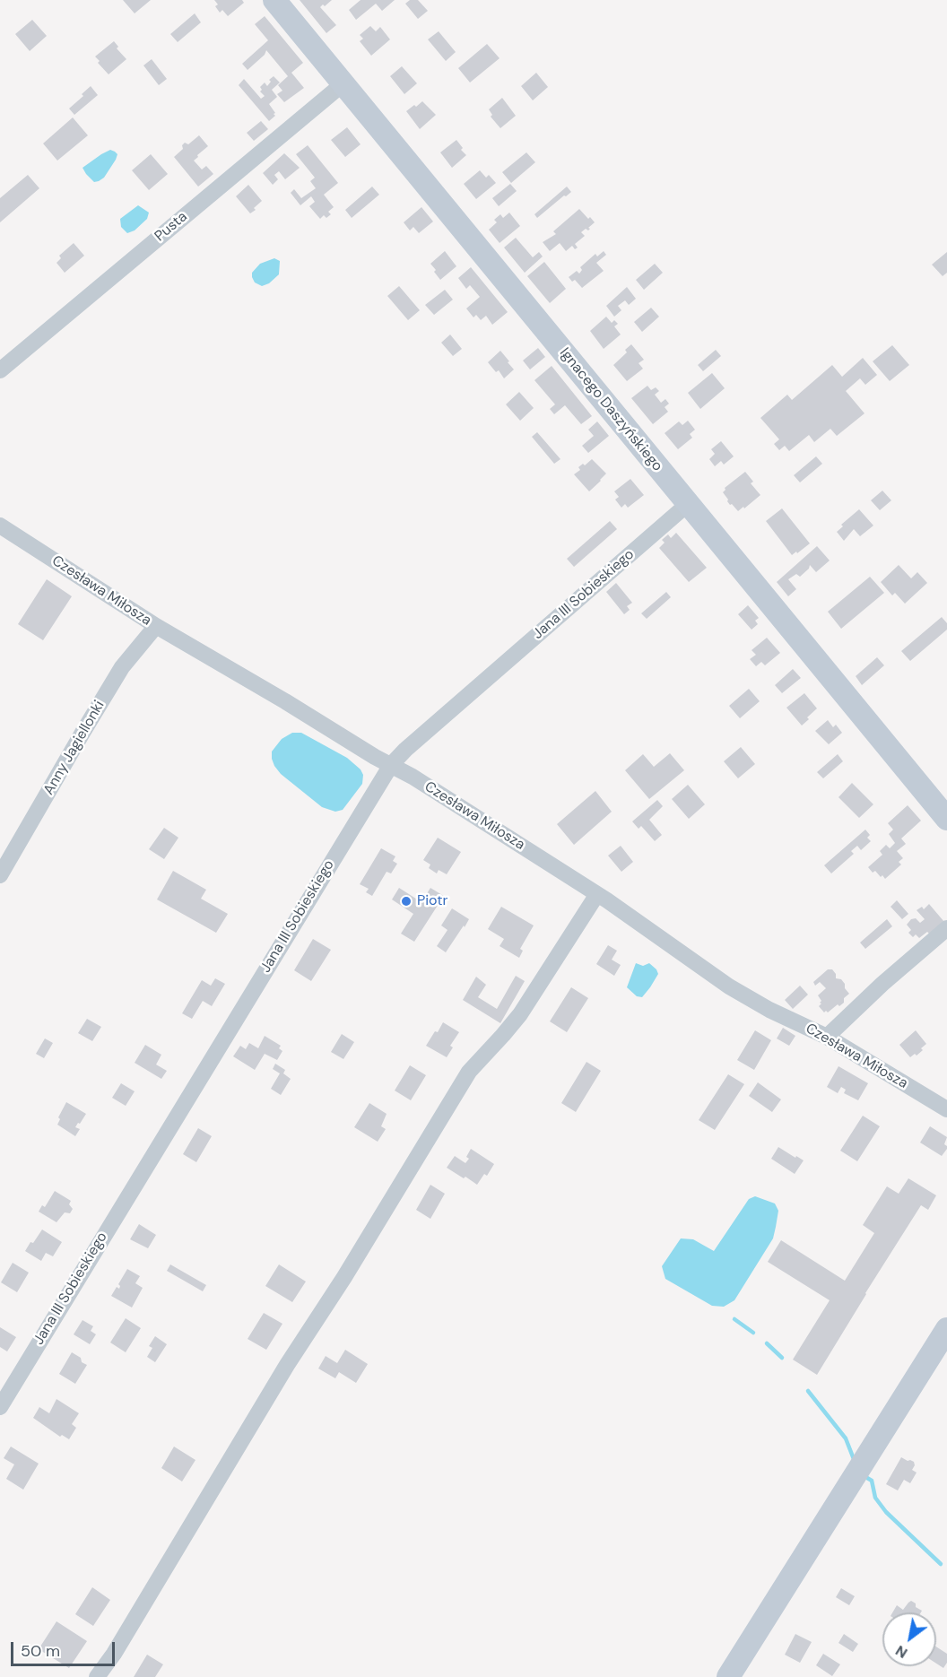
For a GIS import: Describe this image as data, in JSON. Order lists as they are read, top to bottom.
{
  "streets": {
    "street": [
      "Pusta",
      "Ignacego Daszyńskiego",
      "Czesława Miłosza",
      "Jana III Sobieskiego",
      "Anny Jagiellonki"
    ]
  },
  "crossings": [
    ["Pusta", "Ignacego Daszyńskiego"],
    ["Ignacego Daszyńskiego", "Jana III Sobieskiego"],
    ["Czesława Miłosza", "Jana III Sobieskiego"],
    ["Czesława Miłosza", "Anny Jagiellonki"]
  ],
  "places": ["Piotr"],
  "scale_bar": "50 m",
  "north": "bottom left"
}
